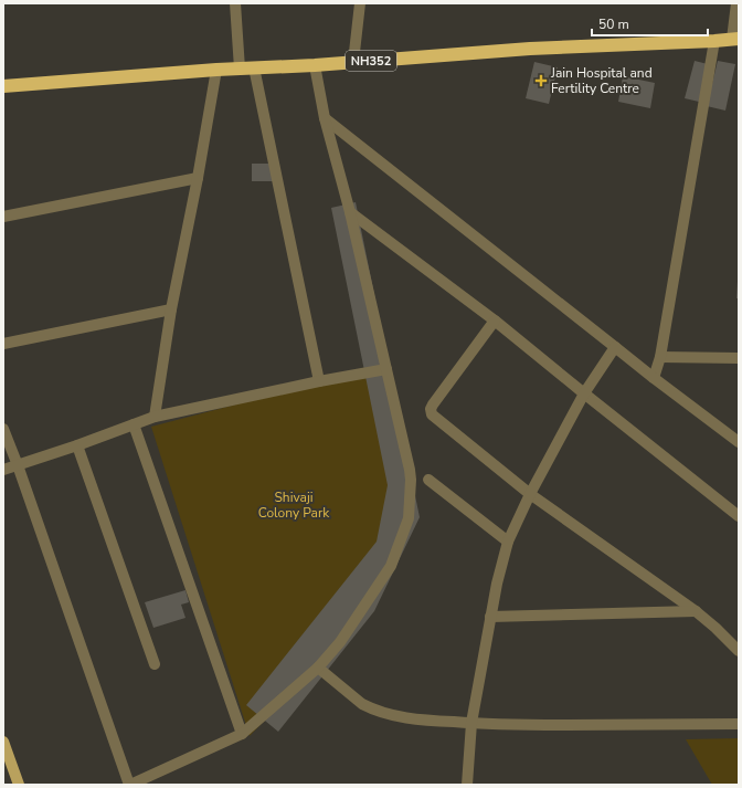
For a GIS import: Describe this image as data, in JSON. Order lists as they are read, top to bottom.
{
  "streets": {
    "highway": ["NH352"]
  },
  "parks": ["Shivaji Colony Park"],
  "places": {
    "health": ["Jain Hospital and Fertility Centre"]
  },
  "scale_bar": "50 m"
}
